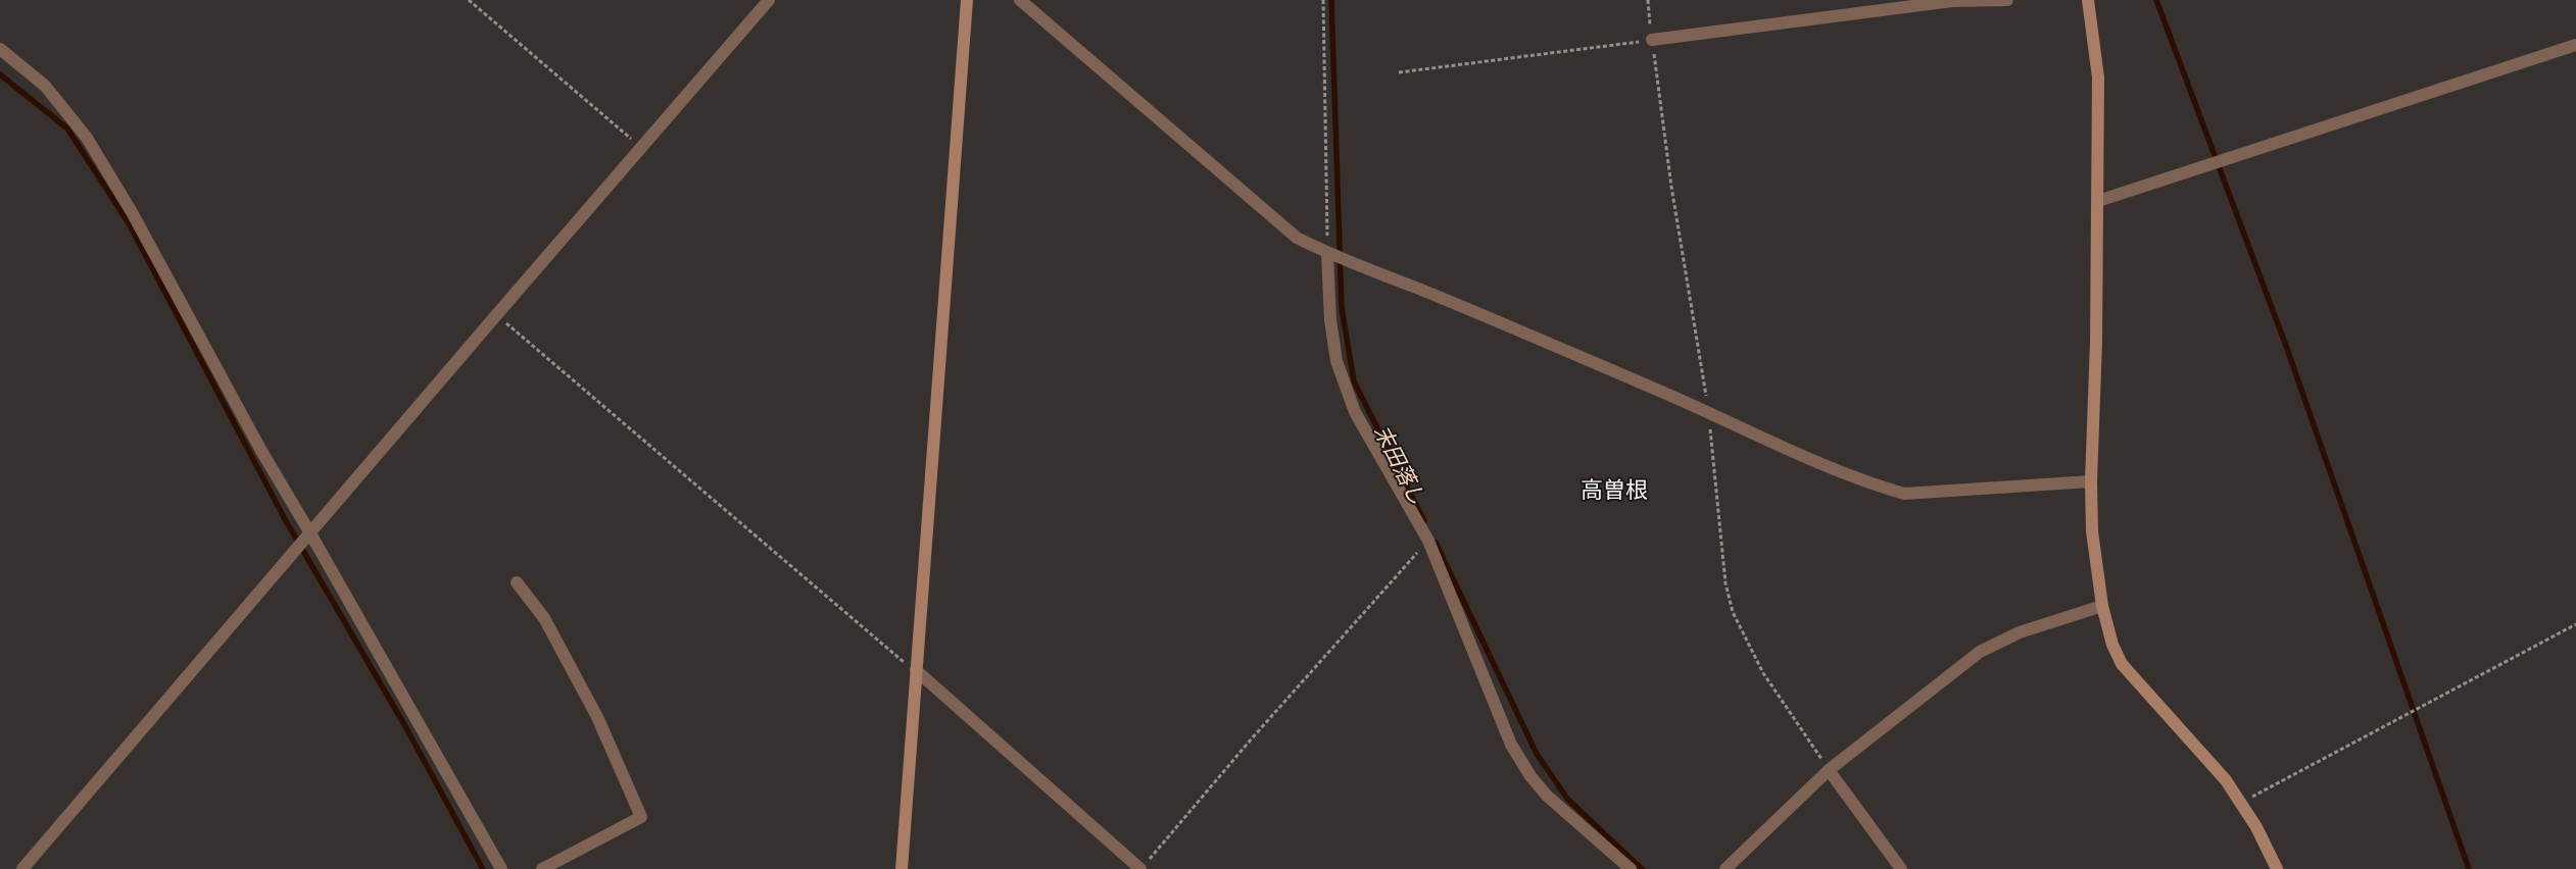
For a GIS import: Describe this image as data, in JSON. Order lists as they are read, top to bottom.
{
  "districts": ["高曽根"],
  "water": ["末田落し"]
}
